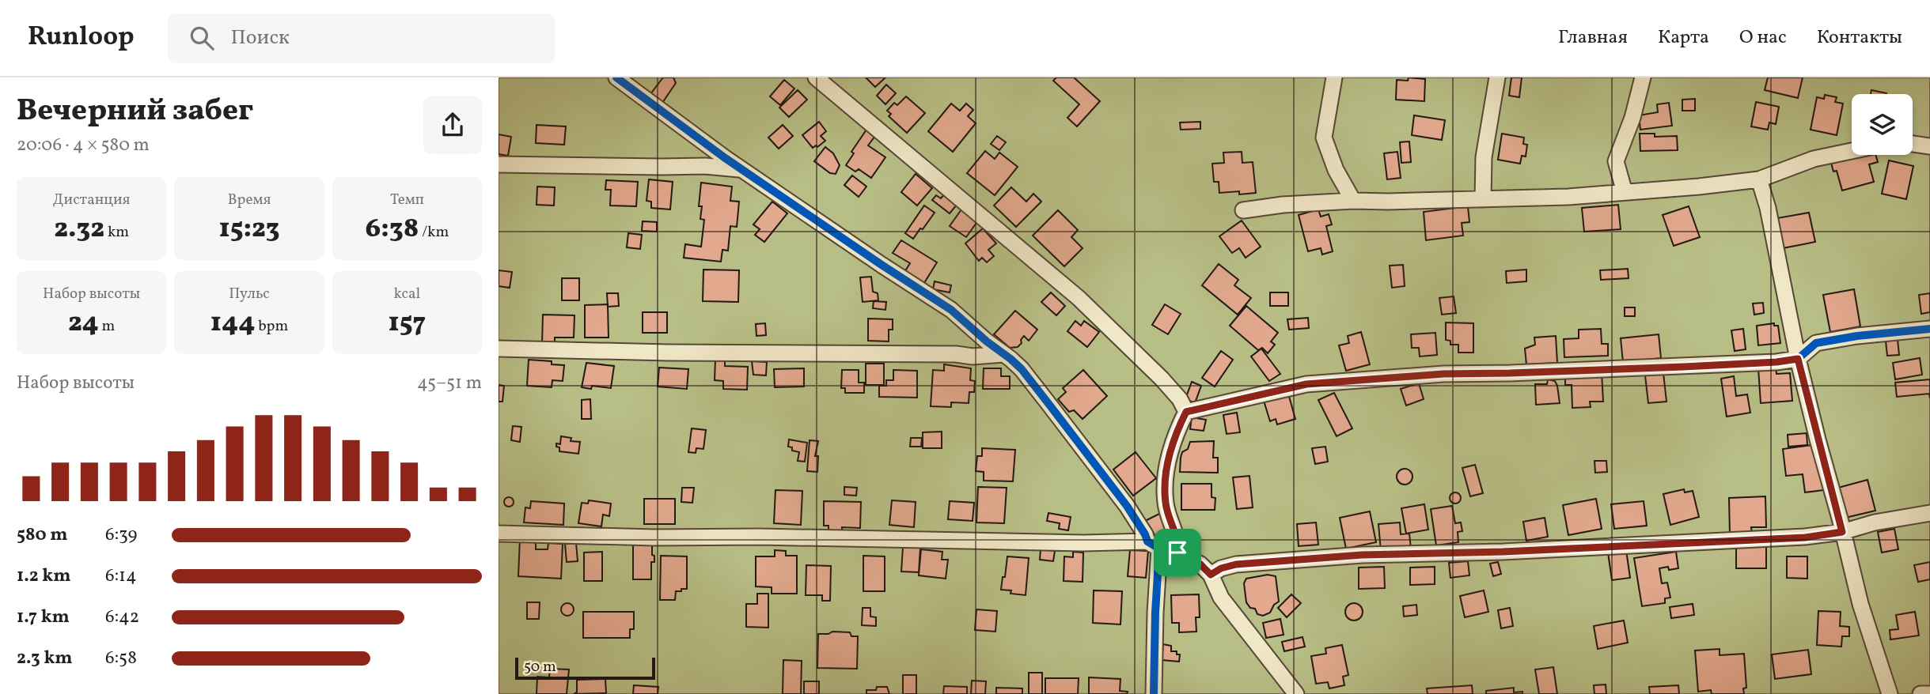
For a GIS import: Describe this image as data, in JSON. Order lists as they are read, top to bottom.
{
  "scale_bar": "50 m",
  "page": {
    "header": "Runloop",
    "search": "Поиск",
    "nav": [
      "Главная",
      "Карта",
      "О нас",
      "Контакты"
    ],
    "heading": ["Вечерний забег", "20:06 · 4 × 580 m"],
    "stats": [
      ["Дистанция", "2.32 km"],
      ["Время", "15:23"],
      ["Темп", "6:38 /km"],
      ["Набор высоты", "24 m"],
      ["Пульс", "144 bpm"],
      ["kcal", "157"]
    ],
    "chart": ["Набор высоты", "45–51 m"],
    "list": [
      {
        "name": "580 m",
        "note": "6:39"
      },
      {
        "name": "1.2 km",
        "note": "6:14"
      },
      {
        "name": "1.7 km",
        "note": "6:42"
      },
      {
        "name": "2.3 km",
        "note": "6:58"
      }
    ],
    "scale": "50 m"
  }
}
